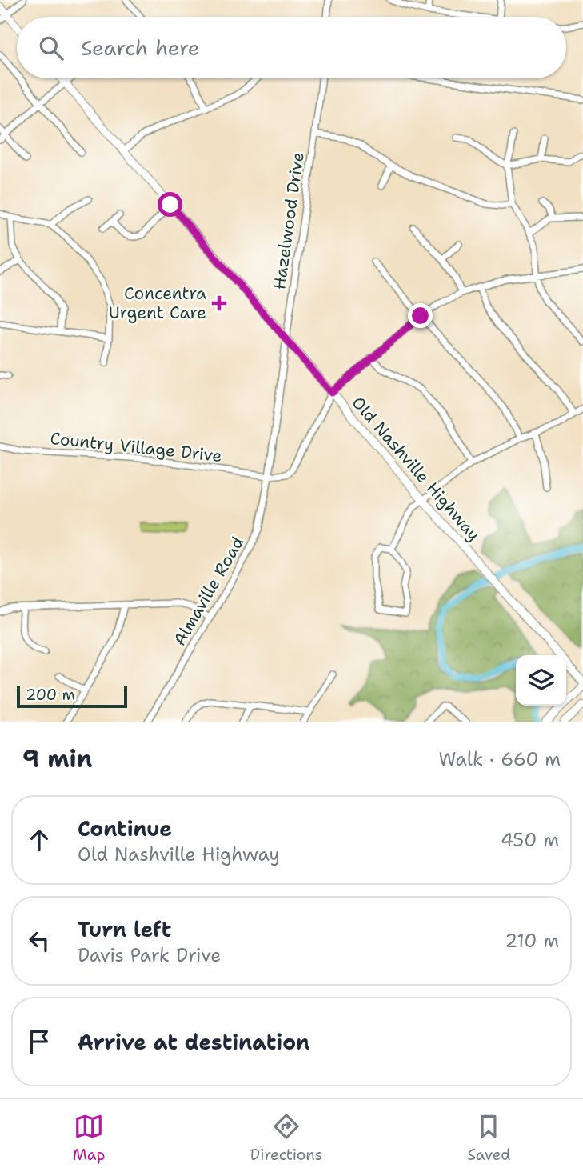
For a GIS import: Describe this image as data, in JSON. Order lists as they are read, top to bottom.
{
  "streets": {
    "main road": ["Old Nashville Highway"],
    "street": ["Hazelwood Drive", "Country Village Drive", "Almaville Road"]
  },
  "crossings": [
    ["Hazelwood Drive", "Country Village Drive"],
    ["Hazelwood Drive", "Old Nashville Highway"],
    ["Hazelwood Drive", "Almaville Road"],
    ["Country Village Drive", "Almaville Road"]
  ],
  "places": {
    "health": ["Concentra Urgent Care"]
  },
  "scale_bar": "200 m",
  "page": {
    "search": "Search here",
    "scale": "200 m",
    "heading": ["9 min", "Walk · 660 m"],
    "list": [
      ["Continue", "Old Nashville Highway", "450 m"],
      ["Turn left", "Davis Park Drive", "210 m"],
      "Arrive at destination"
    ],
    "nav": ["Map", "Directions", "Saved"]
  }
}
